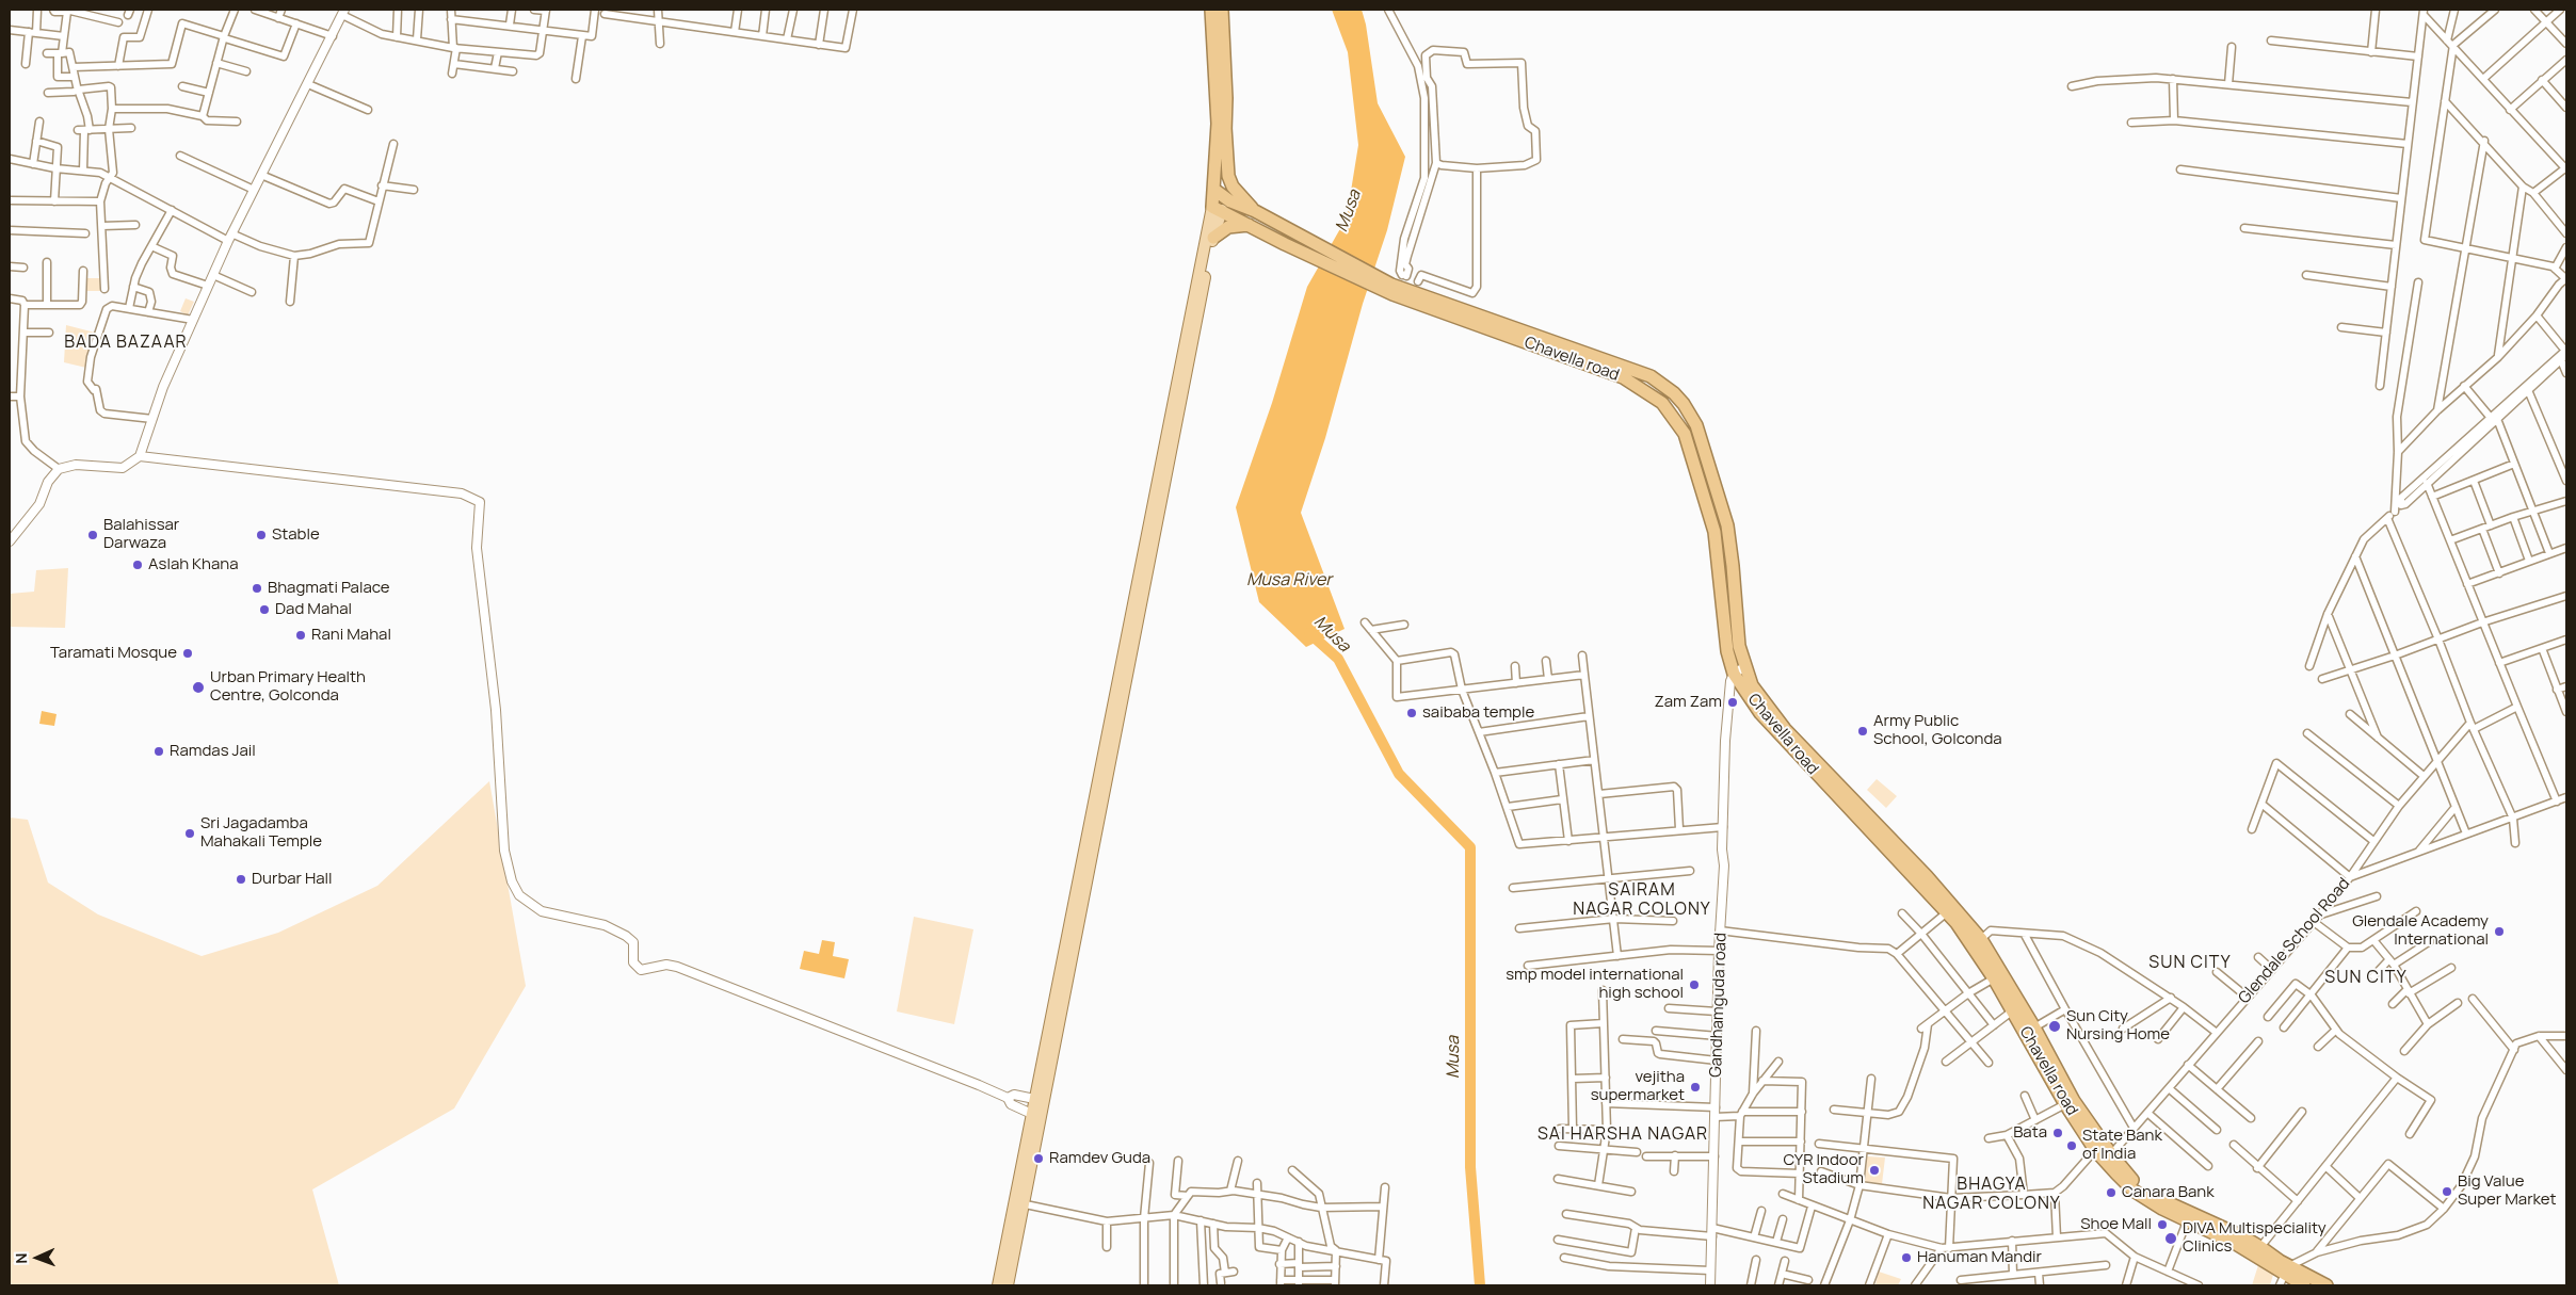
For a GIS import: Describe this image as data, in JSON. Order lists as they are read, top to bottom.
{
  "streets": {
    "highway": ["Chavella road"],
    "street": ["Glendale School Road", "Gandhamguda road"]
  },
  "crossings": [
    ["Chavella road", "Glendale School Road"],
    ["Chavella road", "Gandhamguda road"]
  ],
  "districts": [
    "BADA BAZAAR",
    "SAIRAM NAGAR COLONY",
    "SUN CITY",
    "SUN CITY",
    "SAI HARSHA NAGAR",
    "BHAGYA NAGAR COLONY"
  ],
  "water": ["Musa", "Musa River"],
  "places": [
    "Balahissar Darwaza",
    "Stable",
    "Aslah Khana",
    "Bhagmati Palace",
    "Dad Mahal",
    "Rani Mahal",
    "Taramati Mosque",
    "Urban Primary Health Centre, Golconda",
    "Zam Zam",
    "saibaba temple",
    "Army Public School, Golconda",
    "Ramdas Jail",
    "Sri Jagadamba Mahakali Temple",
    "Durbar Hall",
    "Glendale Academy International",
    "smp model international high school",
    "Sun City Nursing Home",
    "vejitha supermarket",
    "Bata",
    "State Bank of India",
    "Ramdev Guda",
    "CYR Indoor Stadium",
    "Big Value Super Market",
    "Canara Bank",
    "Shoe Mall",
    "DIVA Multispeciality Clinics",
    "Hanuman Mandir"
  ],
  "north": "left"
}
